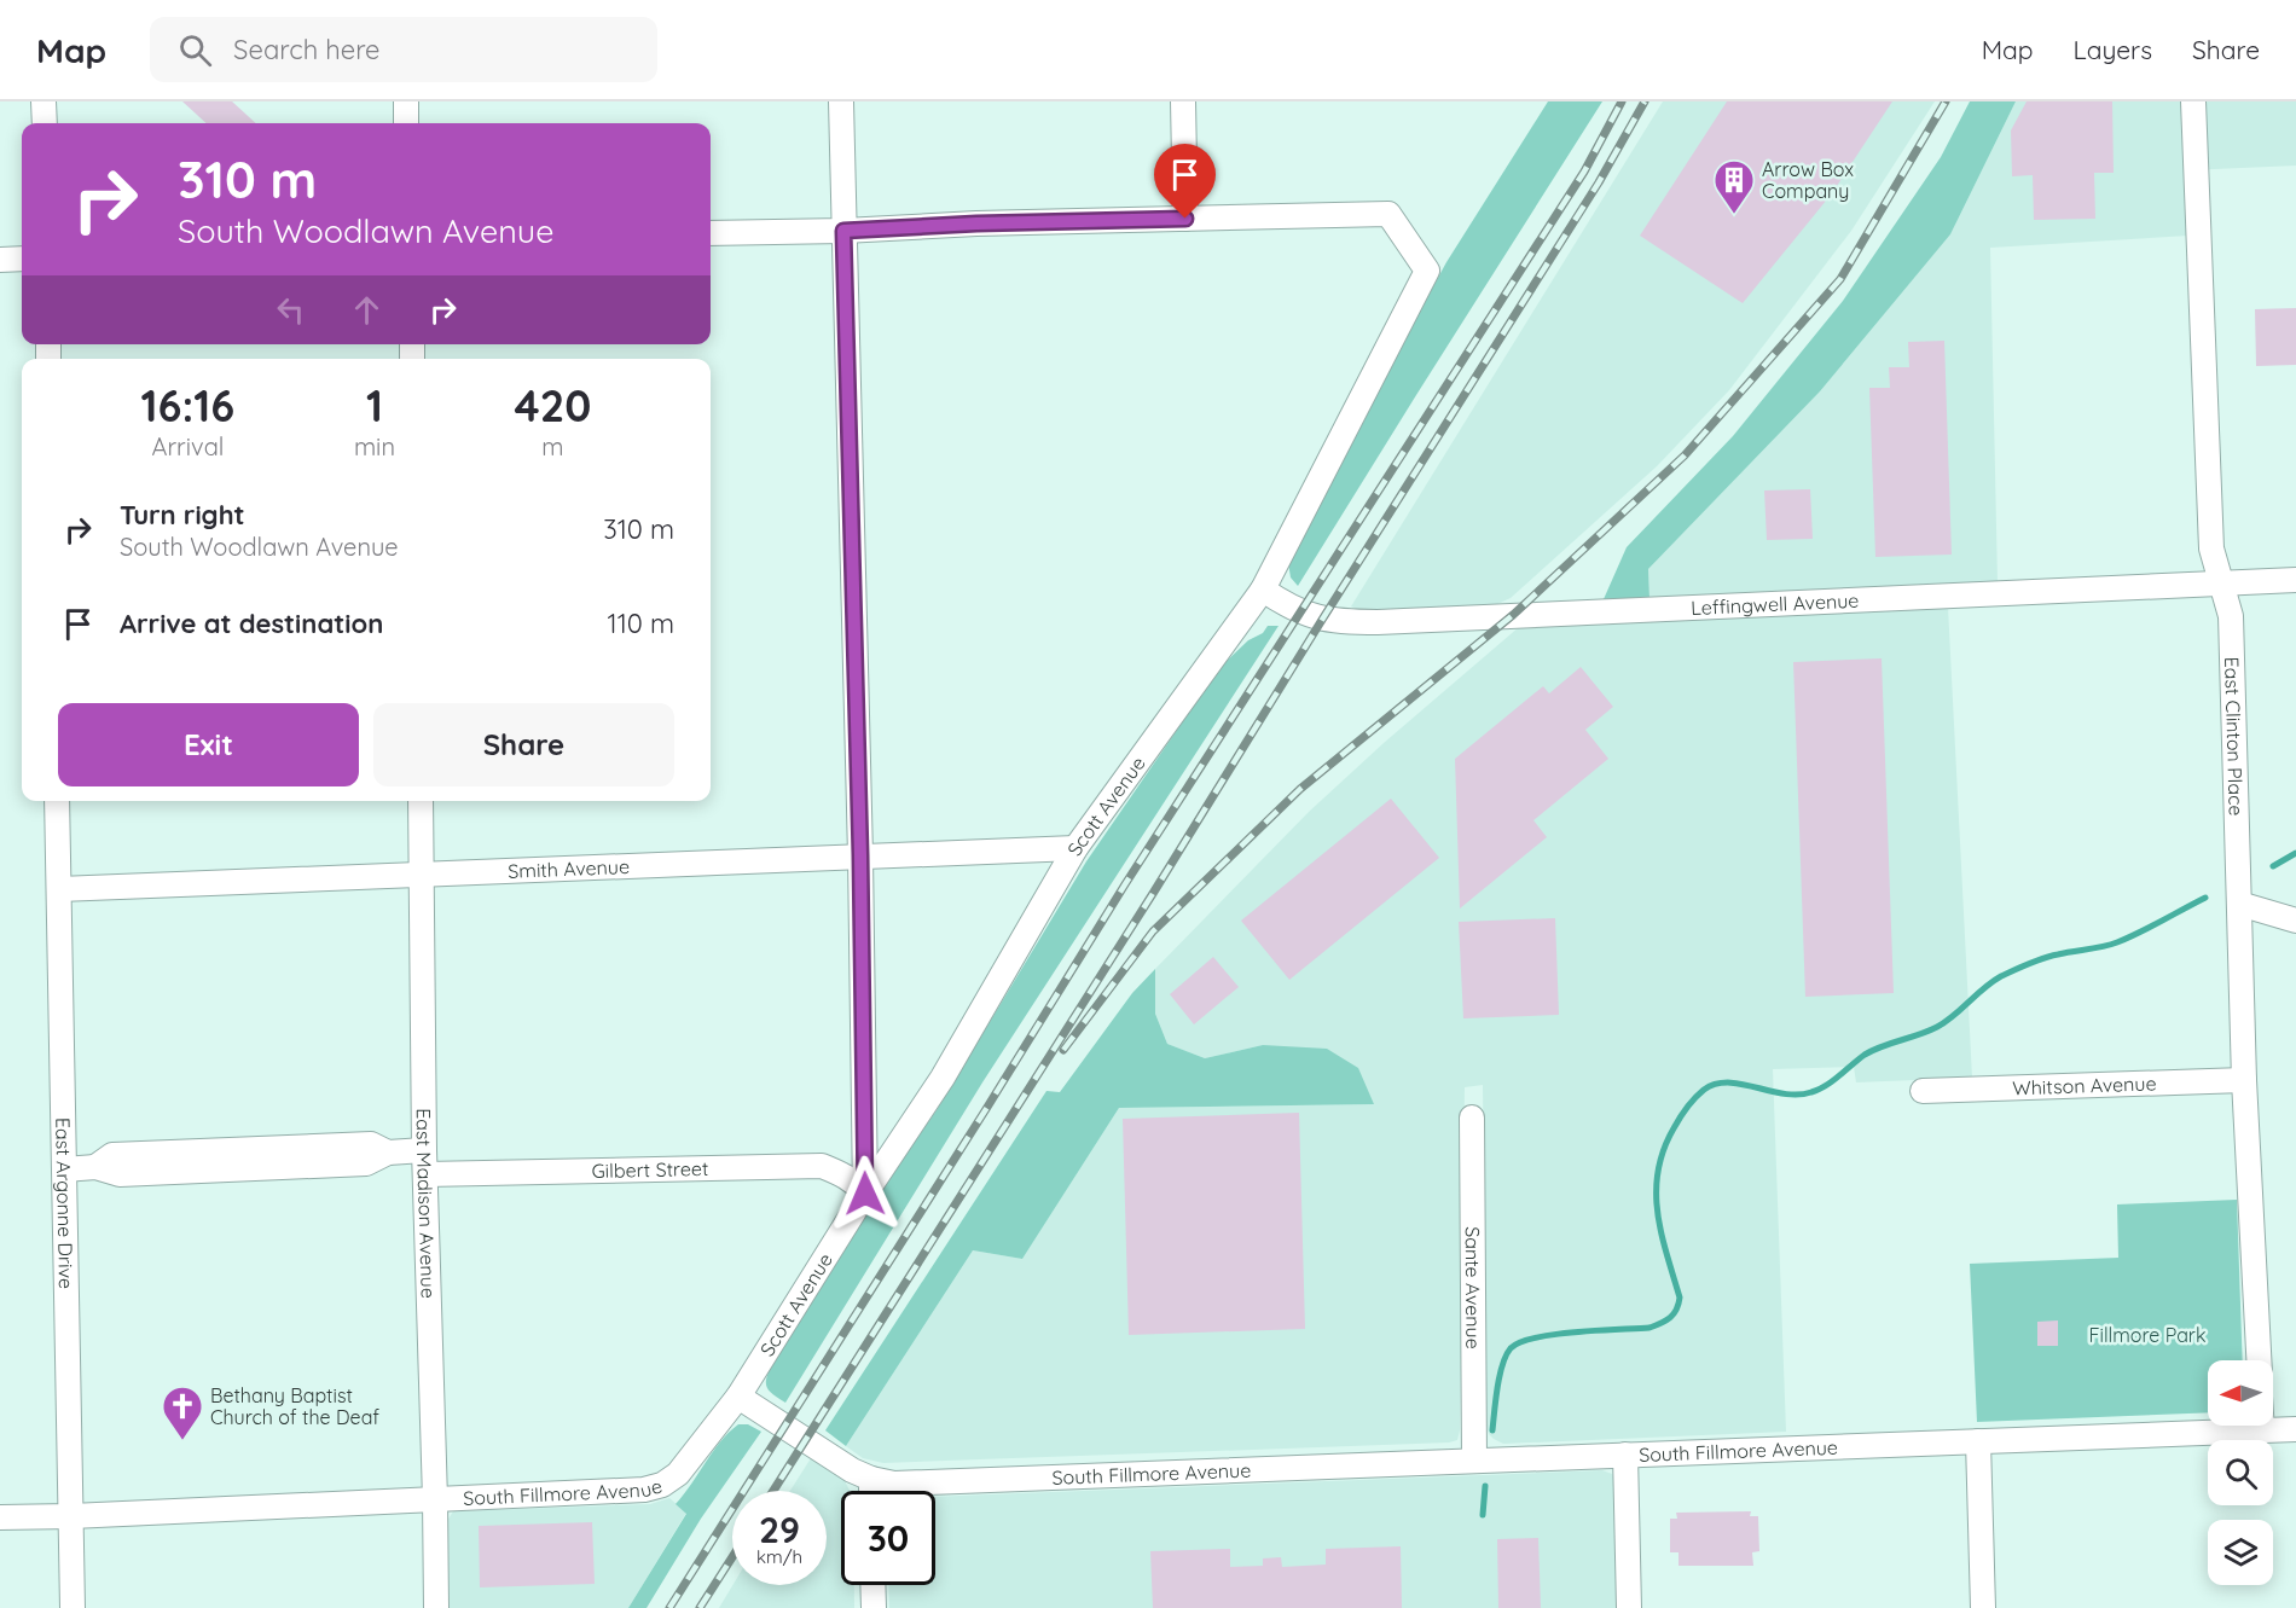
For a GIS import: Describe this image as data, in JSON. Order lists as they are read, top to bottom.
{
  "streets": {
    "street": [
      "Leffingwell Avenue",
      "East Clinton Place",
      "Scott Avenue",
      "Smith Avenue",
      "Whitson Avenue",
      "Gilbert Street",
      "East Argonne Drive",
      "East Madison Avenue",
      "Sante Avenue",
      "South Fillmore Avenue"
    ]
  },
  "crossings": [
    ["Leffingwell Avenue", "East Clinton Place"],
    ["Leffingwell Avenue", "Scott Avenue"],
    ["East Clinton Place", "Whitson Avenue"],
    ["Scott Avenue", "Smith Avenue"],
    ["Scott Avenue", "Gilbert Street"],
    ["Scott Avenue", "South Fillmore Avenue"],
    ["Smith Avenue", "East Argonne Drive"],
    ["Smith Avenue", "East Madison Avenue"],
    ["Gilbert Street", "East Madison Avenue"],
    ["East Argonne Drive", "South Fillmore Avenue"],
    ["East Madison Avenue", "South Fillmore Avenue"],
    ["Sante Avenue", "South Fillmore Avenue"]
  ],
  "parks": ["Fillmore Park"],
  "places": {
    "building": ["Arrow Box Company"],
    "church": ["Bethany Baptist Church of the Deaf"]
  },
  "north": "left",
  "page": {
    "header": "Map",
    "search": "Search here",
    "nav": ["Map", "Layers", "Share"],
    "turn": ["310 m", "South Woodlawn Avenue"],
    "eta": [
      "16:16",
      "Arrival",
      "1",
      "min",
      "420",
      "m"
    ],
    "list": [
      {
        "name": "Turn right",
        "note": "South Woodlawn Avenue",
        "value": "310 m"
      },
      {
        "name": "Arrive at destination",
        "value": "110 m"
      }
    ],
    "buttons": ["Exit", "Share"],
    "speed": "29 km/h",
    "limit": "30"
  }
}
